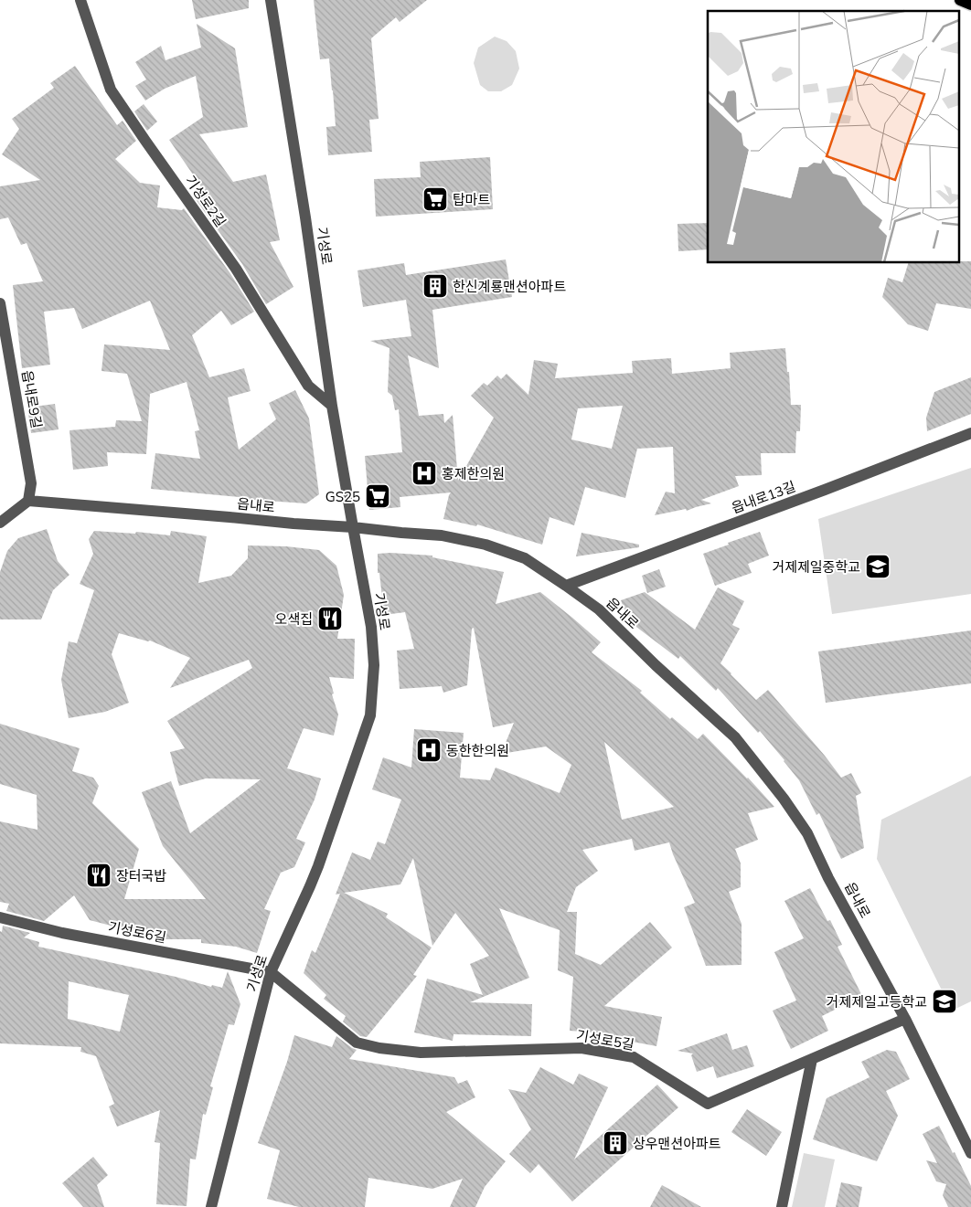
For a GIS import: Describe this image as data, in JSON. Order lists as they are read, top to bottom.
{
  "streets": {
    "street": [
      "기성로2길",
      "기성로",
      "읍내로9길",
      "읍내로13길",
      "읍내로",
      "기성로6길",
      "기성로5길"
    ]
  },
  "crossings": [
    ["기성로2길", "기성로"],
    ["기성로", "읍내로"],
    ["기성로", "기성로6길"],
    ["기성로", "기성로5길"],
    ["읍내로9길", "읍내로"],
    ["읍내로13길", "읍내로"],
    ["읍내로", "기성로5길"],
    ["기성로6길", "기성로5길"]
  ],
  "places": {
    "supermarket": ["탑마트", "GS25"],
    "building": ["한신계룡맨션아파트", "상우맨션아파트"],
    "hospital": ["홍제한의원", "동한한의원"],
    "school or university": ["거제제일중학교", "거제제일고등학교"],
    "restaurant": ["오색집", "장터국밥"]
  }
}
